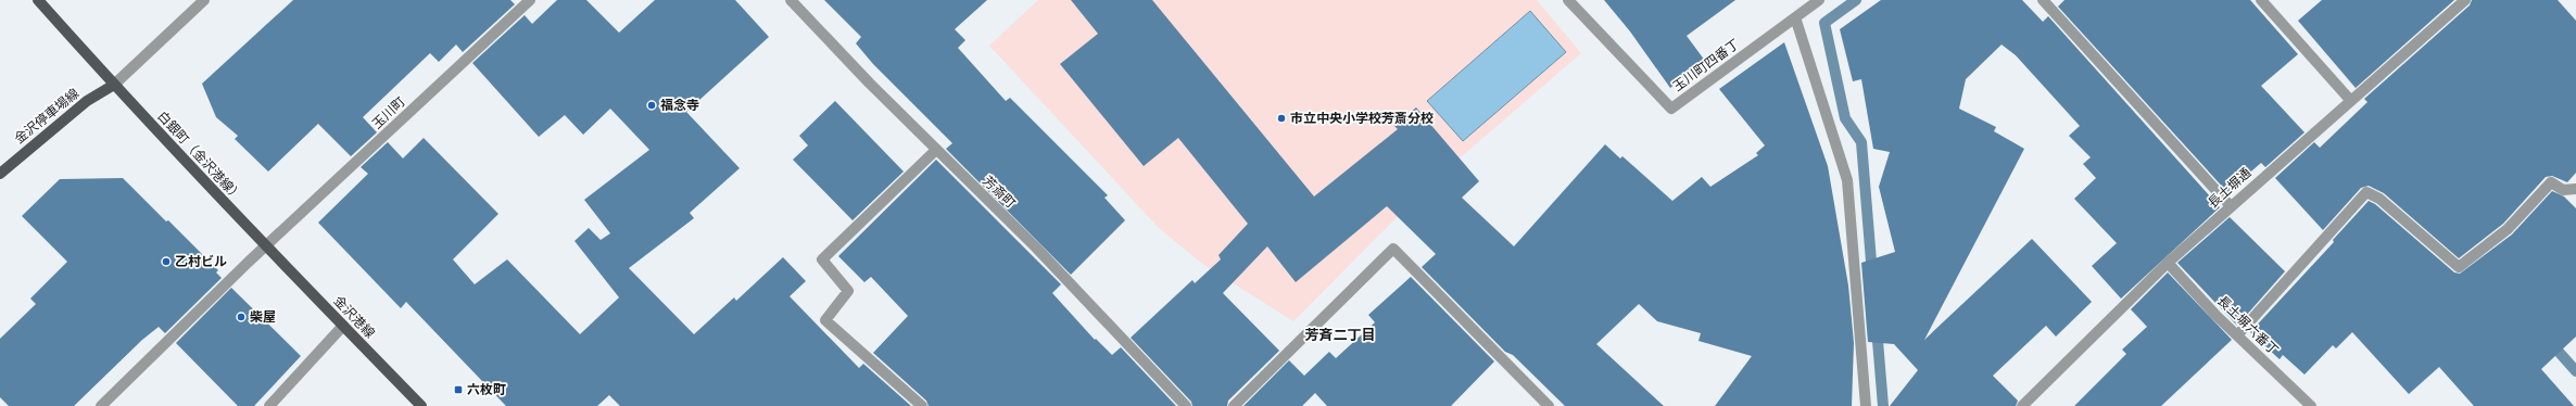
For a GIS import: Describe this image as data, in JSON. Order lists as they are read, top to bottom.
{
  "streets": {
    "main road": ["金沢停車場線", "白銀町（金沢港線）", "金沢港線"],
    "street": [
      "玉川町四番丁",
      "玉川町",
      "長土塀通",
      "芳斎町",
      "長土塀六番丁"
    ]
  },
  "crossings": [
    ["玉川町", "白銀町（金沢港線）"],
    ["玉川町", "金沢港線"],
    ["金沢停車場線", "白銀町（金沢港線）"],
    ["白銀町（金沢港線）", "金沢港線"],
    ["長土塀通", "長土塀六番丁"]
  ],
  "districts": ["芳斉二丁目"],
  "places": {
    "other": [
      "福念寺",
      "市立中央小学校芳斎分校",
      "乙村ビル",
      "柴屋"
    ],
    "transit": ["六枚町"]
  }
}
